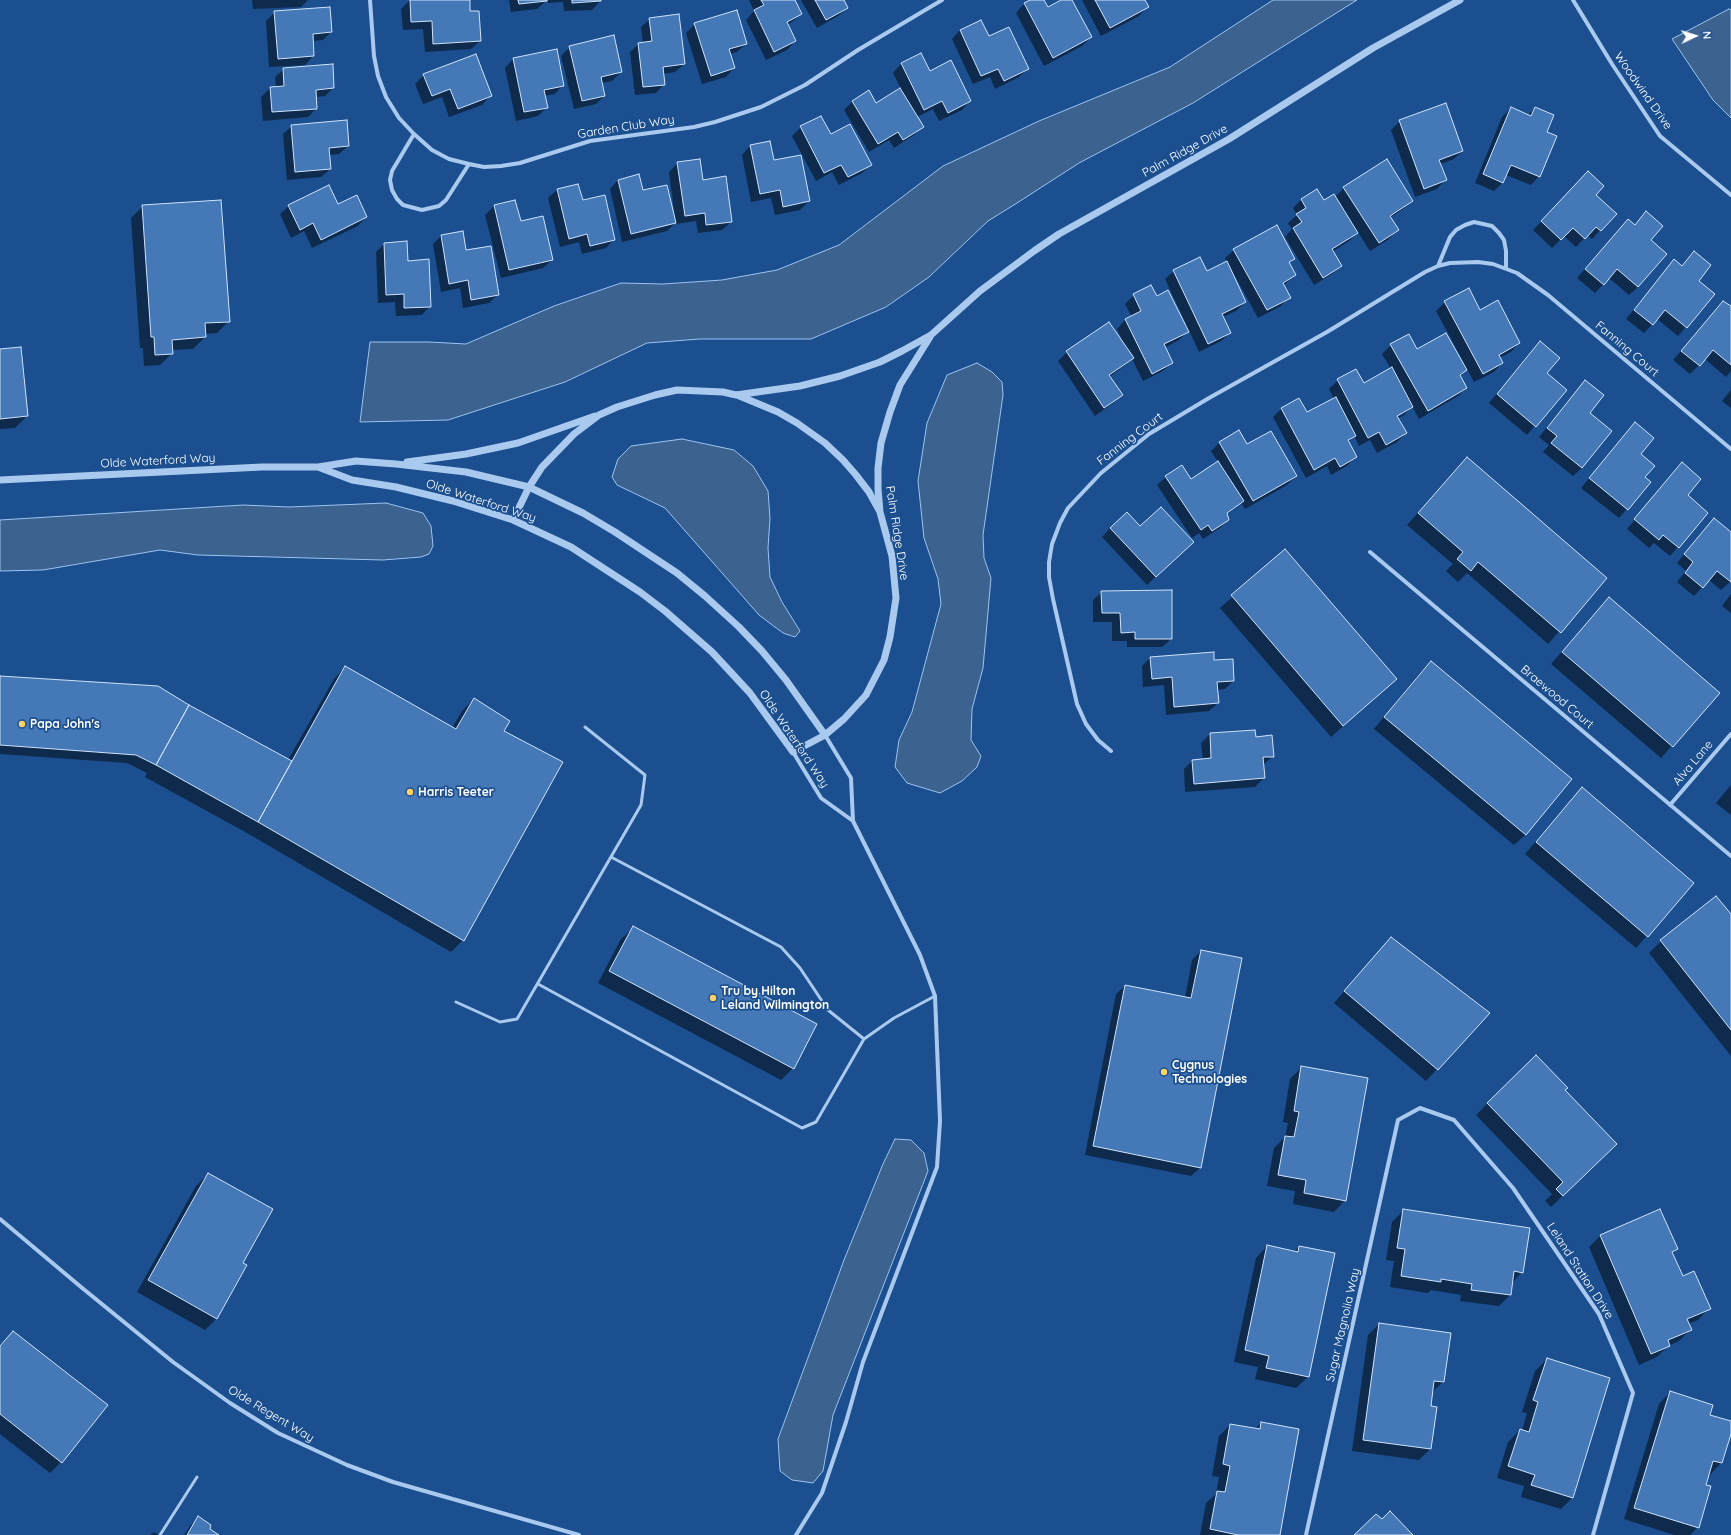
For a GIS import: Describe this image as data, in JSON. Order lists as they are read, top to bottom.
{
  "streets": {
    "street": [
      "Woodwind Drive",
      "Garden Club Way",
      "Palm Ridge Drive",
      "Fanning Court",
      "Olde Waterford Way",
      "Braewood Court",
      "Alva Lane",
      "Leland Station Drive",
      "Sugar Magnolia Way",
      "Olde Regent Way"
    ]
  },
  "crossings": [
    ["Palm Ridge Drive", "Olde Waterford Way"],
    ["Braewood Court", "Alva Lane"],
    ["Leland Station Drive", "Sugar Magnolia Way"]
  ],
  "places": [
    "Papa John's",
    "Harris Teeter",
    "Tru by Hilton Leland Wilmington",
    "Cygnus Technologies"
  ],
  "north": "right"
}
